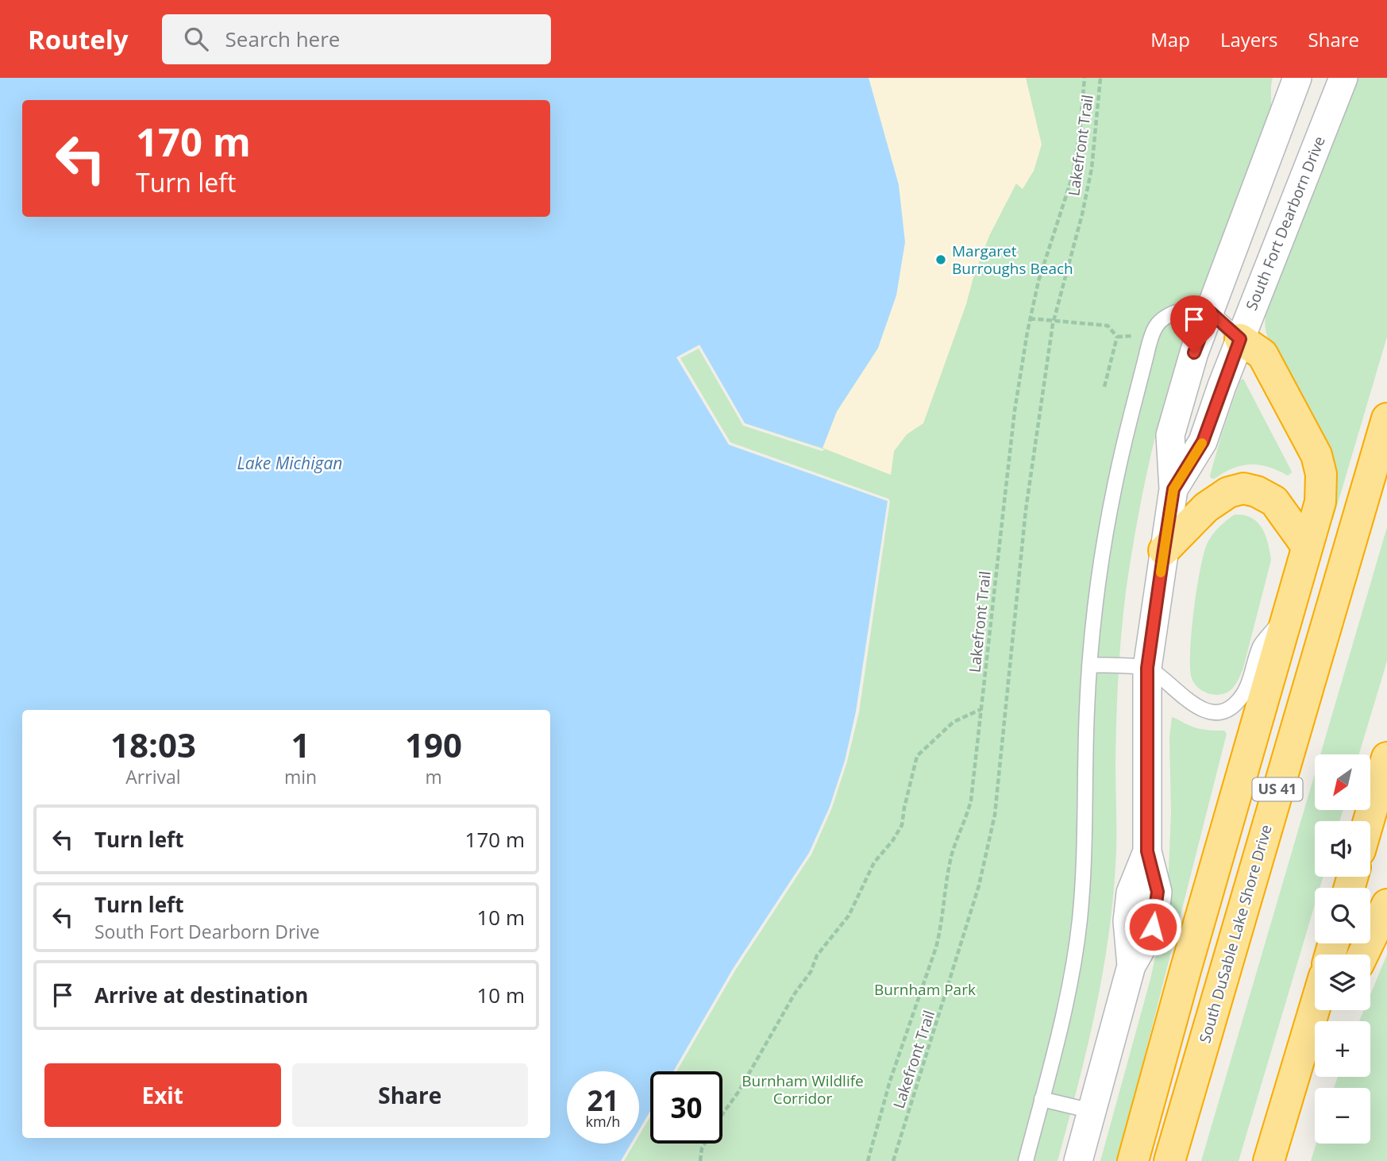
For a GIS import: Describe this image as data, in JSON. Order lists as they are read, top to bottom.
{
  "streets": {
    "highway": ["US 41", "South DuSable Lake Shore Drive"],
    "street": ["South Fort Dearborn Drive"],
    "path": ["Lakefront Trail"]
  },
  "water": ["Lake Michigan"],
  "parks": ["Burnham Park", "Burnham Wildlife Corridor"],
  "places": ["Margaret Burroughs Beach"],
  "north": "bottom left",
  "page": {
    "header": "Routely",
    "search": "Search here",
    "nav": ["Map", "Layers", "Share"],
    "turn": ["170 m", "Turn left"],
    "eta": [
      "18:03",
      "Arrival",
      "1",
      "min",
      "190",
      "m"
    ],
    "map_buttons": ["+", "−"],
    "list": [
      {
        "name": "Turn left",
        "value": "170 m"
      },
      {
        "name": "Turn left",
        "note": "South Fort Dearborn Drive",
        "value": "10 m"
      },
      {
        "name": "Arrive at destination",
        "value": "10 m"
      }
    ],
    "buttons": ["Exit", "Share"],
    "speed": "21 km/h",
    "limit": "30"
  }
}
